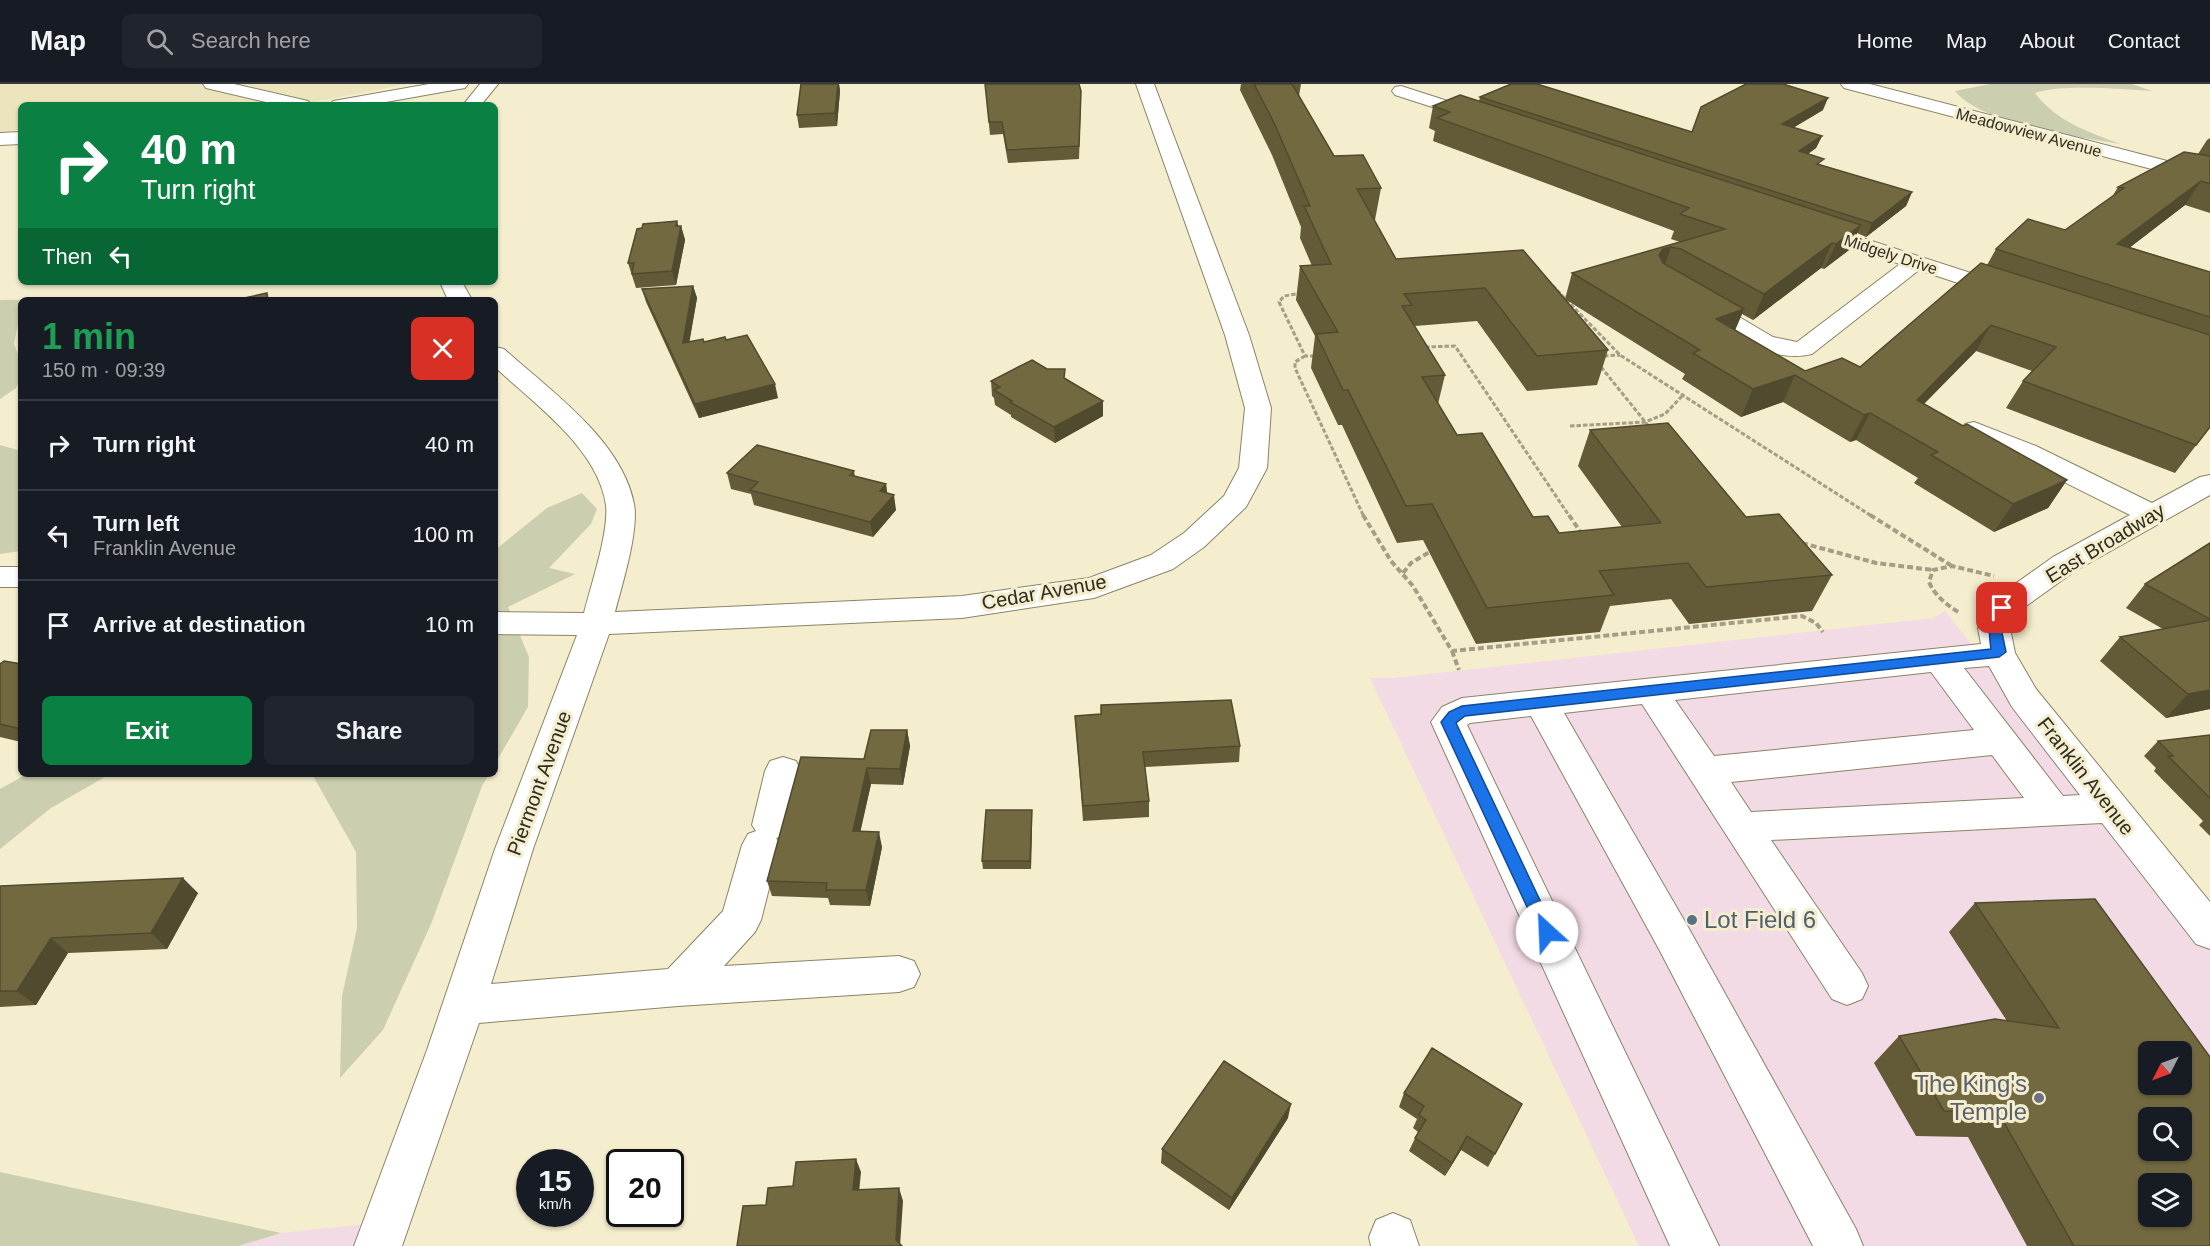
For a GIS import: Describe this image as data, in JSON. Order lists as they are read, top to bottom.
{
  "streets": {
    "street": [
      "Meadowview Avenue",
      "Midgely Drive",
      "East Broadway",
      "Cedar Avenue",
      "Franklin Avenue",
      "Piermont Avenue"
    ]
  },
  "crossings": [
    ["East Broadway", "Franklin Avenue"],
    ["Cedar Avenue", "Piermont Avenue"]
  ],
  "places": ["Lot Field 6", "The King's Temple"],
  "north": "bottom left",
  "page": {
    "header": "Map",
    "search": "Search here",
    "nav": [
      "Home",
      "Map",
      "About",
      "Contact"
    ],
    "turn": ["40 m", "Turn right"],
    "then": "Then",
    "heading": ["1 min", "150 m · 09:39"],
    "list": [
      {
        "name": "Turn right",
        "value": "40 m"
      },
      {
        "name": "Turn left",
        "note": "Franklin Avenue",
        "value": "100 m"
      },
      {
        "name": "Arrive at destination",
        "value": "10 m"
      }
    ],
    "buttons": ["Exit", "Share"],
    "speed": "15 km/h",
    "limit": "20"
  }
}
